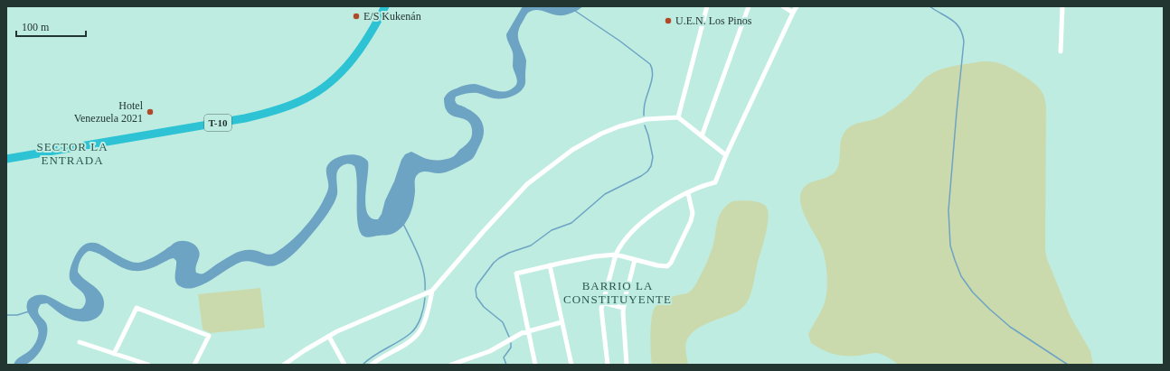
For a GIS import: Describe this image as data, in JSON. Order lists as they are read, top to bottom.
{
  "streets": {
    "highway": ["T-10"]
  },
  "districts": ["SECTOR LA ENTRADA", "BARRIO LA CONSTITUYENTE"],
  "places": ["E/S Kukenán", "U.E.N. Los Pinos", "Hotel Venezuela 2021"],
  "scale_bar": "100 m"
}
